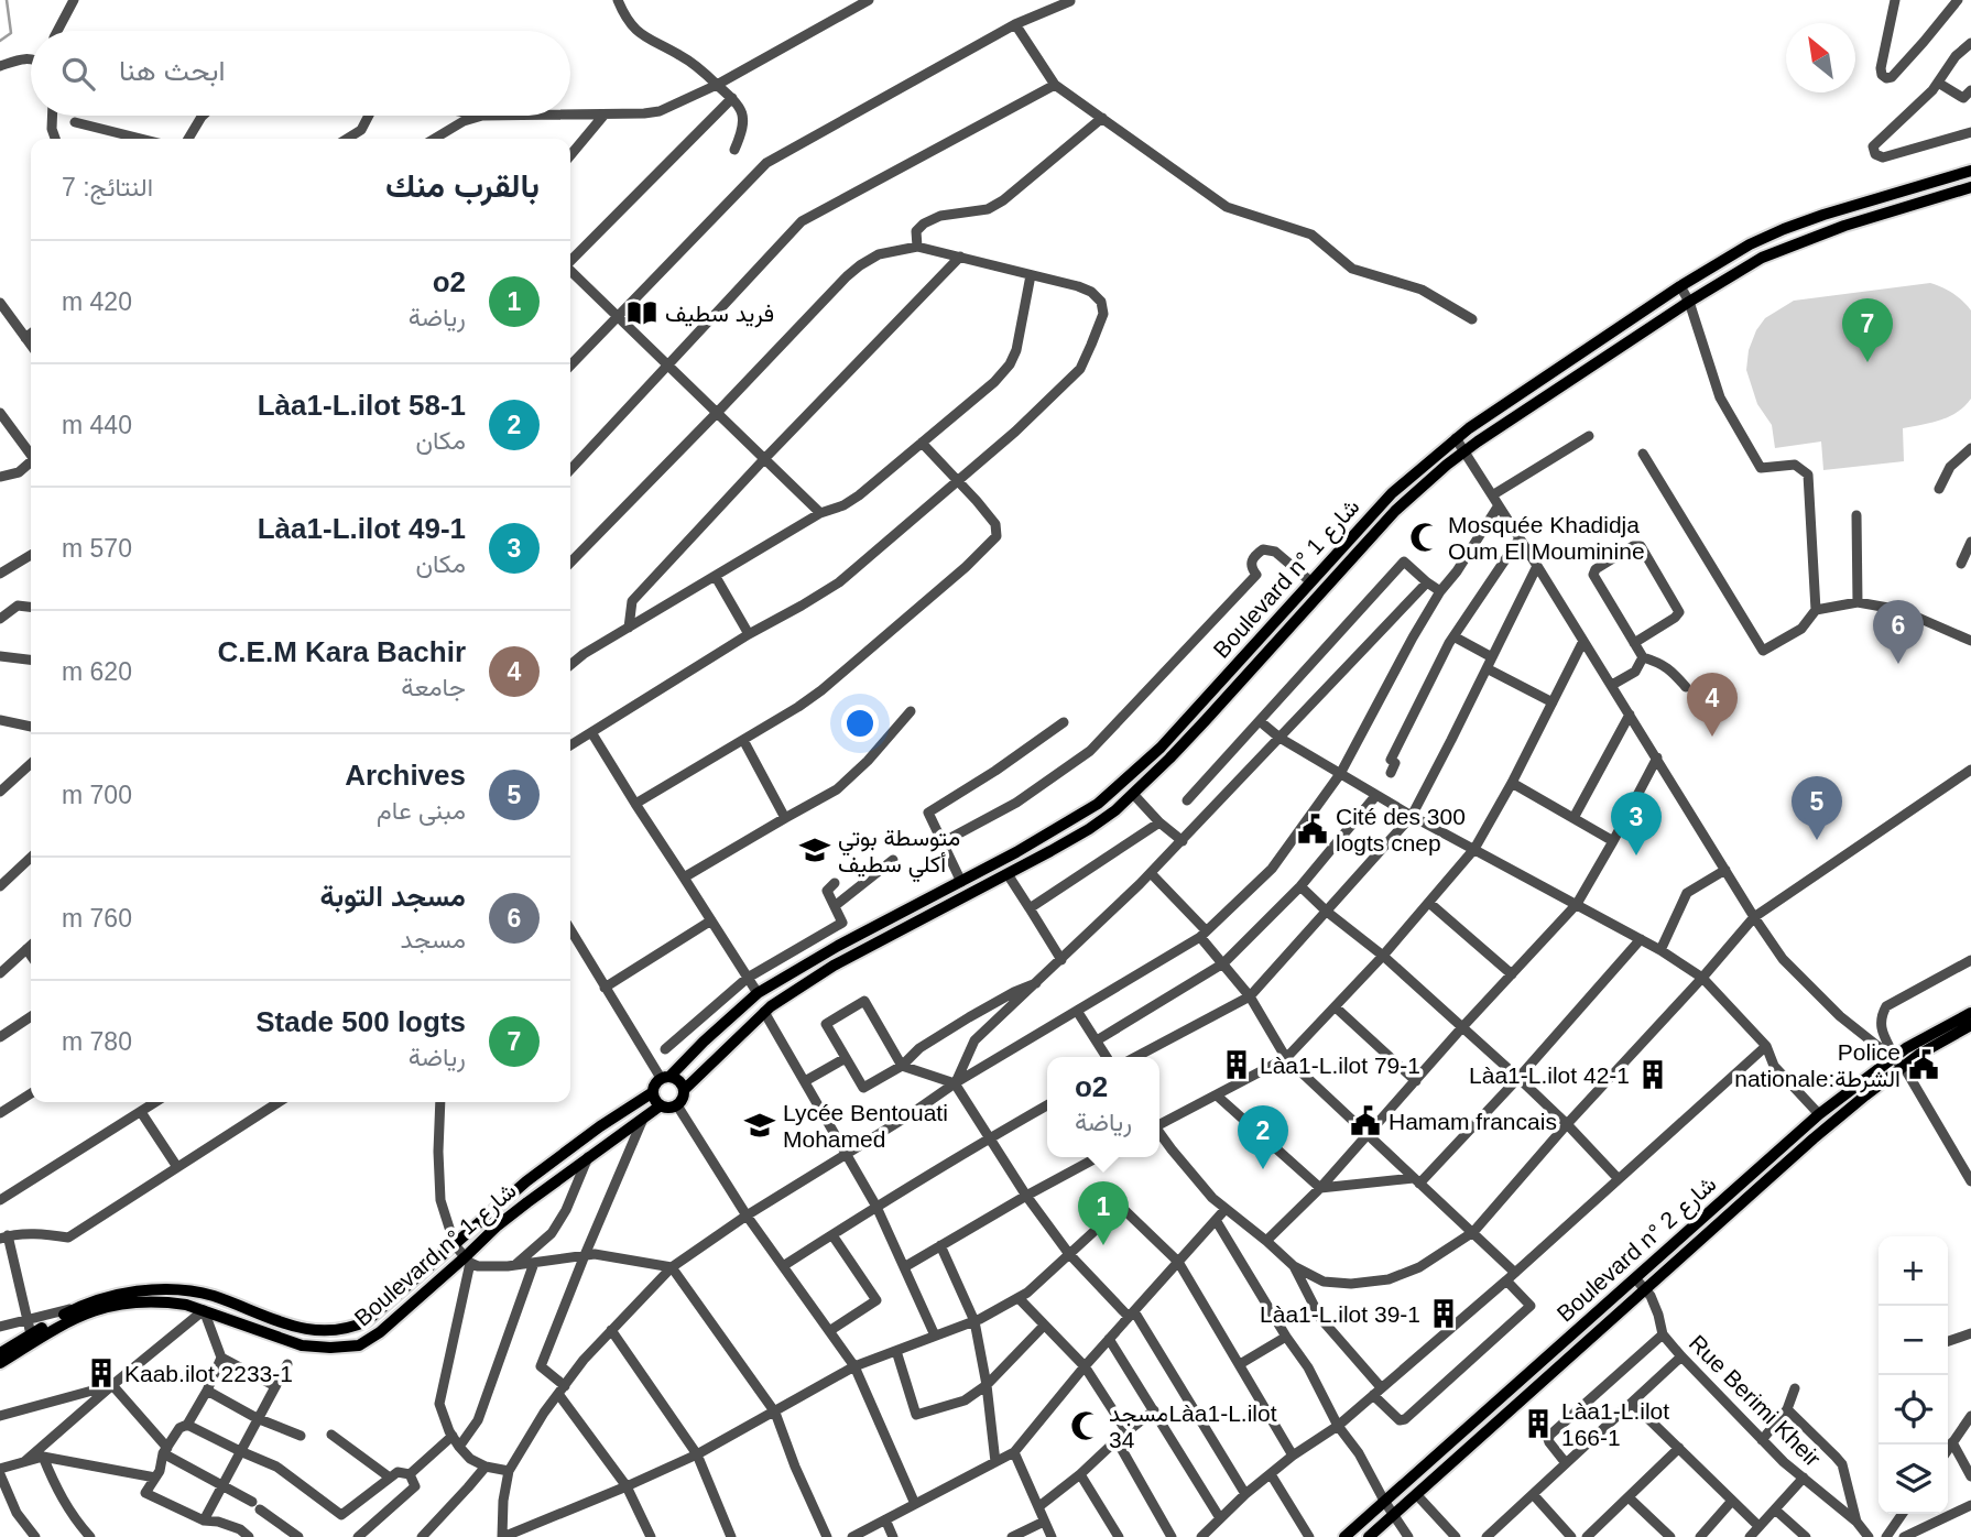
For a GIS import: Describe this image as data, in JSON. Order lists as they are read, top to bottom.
{
  "streets": {
    "main road": ["Boulevard n° شارع 1", "Boulevard n° شارع 2"],
    "street": ["Rue Berimi Kheir"]
  },
  "crossings": [
    ["Boulevard n° شارع 2", "Rue Berimi Kheir"]
  ],
  "places": {
    "library": ["فريد سطيف"],
    "mosque": ["Mosquée Khadidja Oum El Mouminine", "مسجدLàa1-L.ilot 34"],
    "public building": ["Cité des 300 logts cnep", "Police nationale:الشرطة", "Hamam francais"],
    "school or university": ["متوسطة بوتي أكلي سطيف", "Lycée Bentouati Mohamed"],
    "building": [
      "Làa1-L.ilot 79-1",
      "Làa1-L.ilot 42-1",
      "Làa1-L.ilot 39-1",
      "Kaab.ilot 2233-1",
      "Làa1-L.ilot 166-1"
    ]
  },
  "north": "top left",
  "page": {
    "search": "ابحث هنا",
    "heading": ["بالقرب منك", "النتائج: 7"],
    "list": [
      {
        "mark": "1",
        "name": "o2",
        "note": "رياضة",
        "value": "420 m"
      },
      {
        "mark": "2",
        "name": "Làa1-L.ilot 58-1",
        "note": "مكان",
        "value": "440 m"
      },
      {
        "mark": "3",
        "name": "Làa1-L.ilot 49-1",
        "note": "مكان",
        "value": "570 m"
      },
      {
        "mark": "4",
        "name": "C.E.M Kara Bachir",
        "note": "جامعة",
        "value": "620 m"
      },
      {
        "mark": "5",
        "name": "Archives",
        "note": "مبنى عام",
        "value": "700 m"
      },
      {
        "mark": "6",
        "name": "مسجد التوبة",
        "note": "مسجد",
        "value": "760 m"
      },
      {
        "mark": "7",
        "name": "Stade 500 logts",
        "note": "رياضة",
        "value": "780 m"
      }
    ],
    "pins": [
      "7",
      "6",
      "4",
      "5",
      "3",
      "2",
      "1"
    ],
    "popup": ["o2", "رياضة"],
    "map_buttons": ["+", "−"]
  }
}
